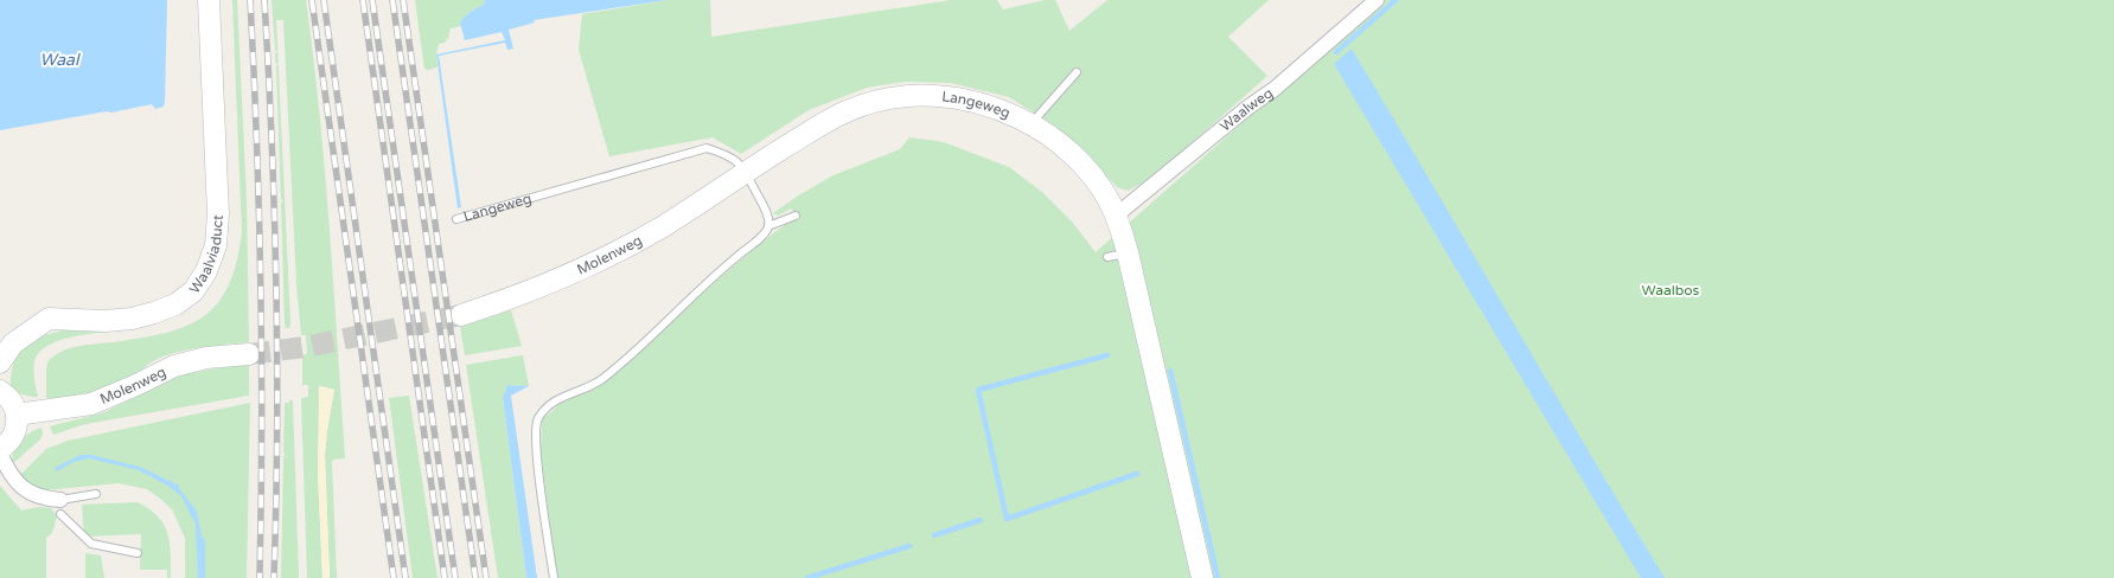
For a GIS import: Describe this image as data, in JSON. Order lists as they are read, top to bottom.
{
  "streets": {
    "main road": ["Langeweg", "Waalviaduct", "Molenweg"],
    "street": ["Waalweg"]
  },
  "crossings": [
    ["Langeweg", "Waalweg"],
    ["Langeweg", "Molenweg"]
  ],
  "water": ["Waal"],
  "parks": ["Waalbos"]
}
